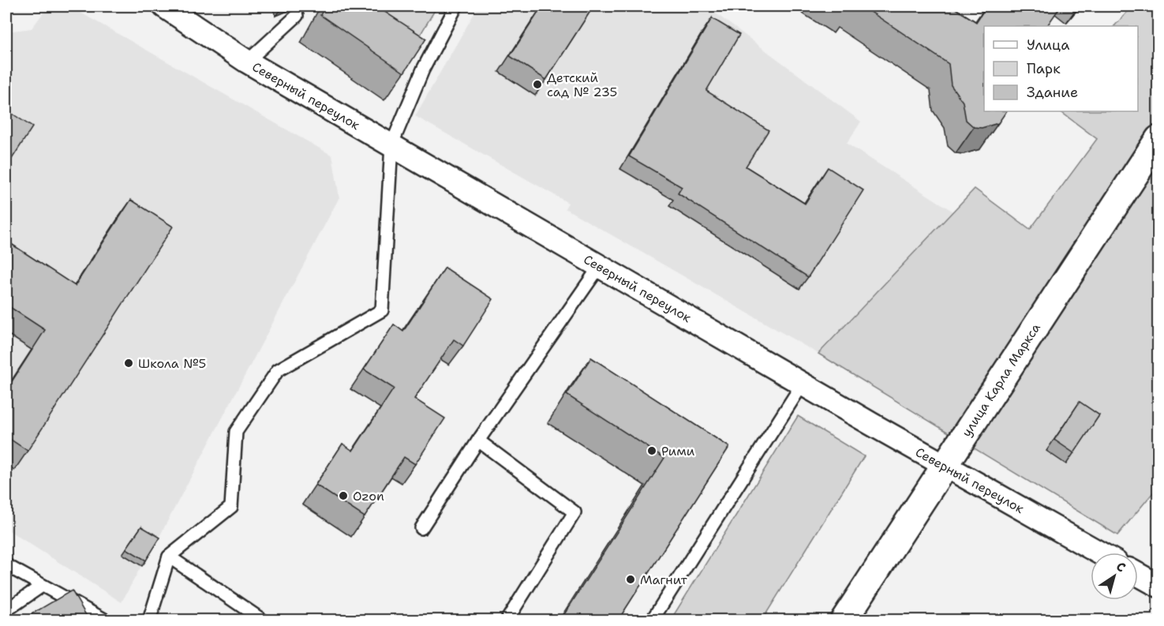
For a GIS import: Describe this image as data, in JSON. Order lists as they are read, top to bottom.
{
  "streets": {
    "street": ["Северный переулок", "улица Карла Маркса"]
  },
  "crossings": [
    ["Северный переулок", "улица Карла Маркса"]
  ],
  "places": [
    "Детский сад № 235",
    "Школа №5",
    "Рими",
    "Ozon",
    "Магнит"
  ],
  "legend": ["Улица", "Парк", "Здание"],
  "north": "top right"
}
